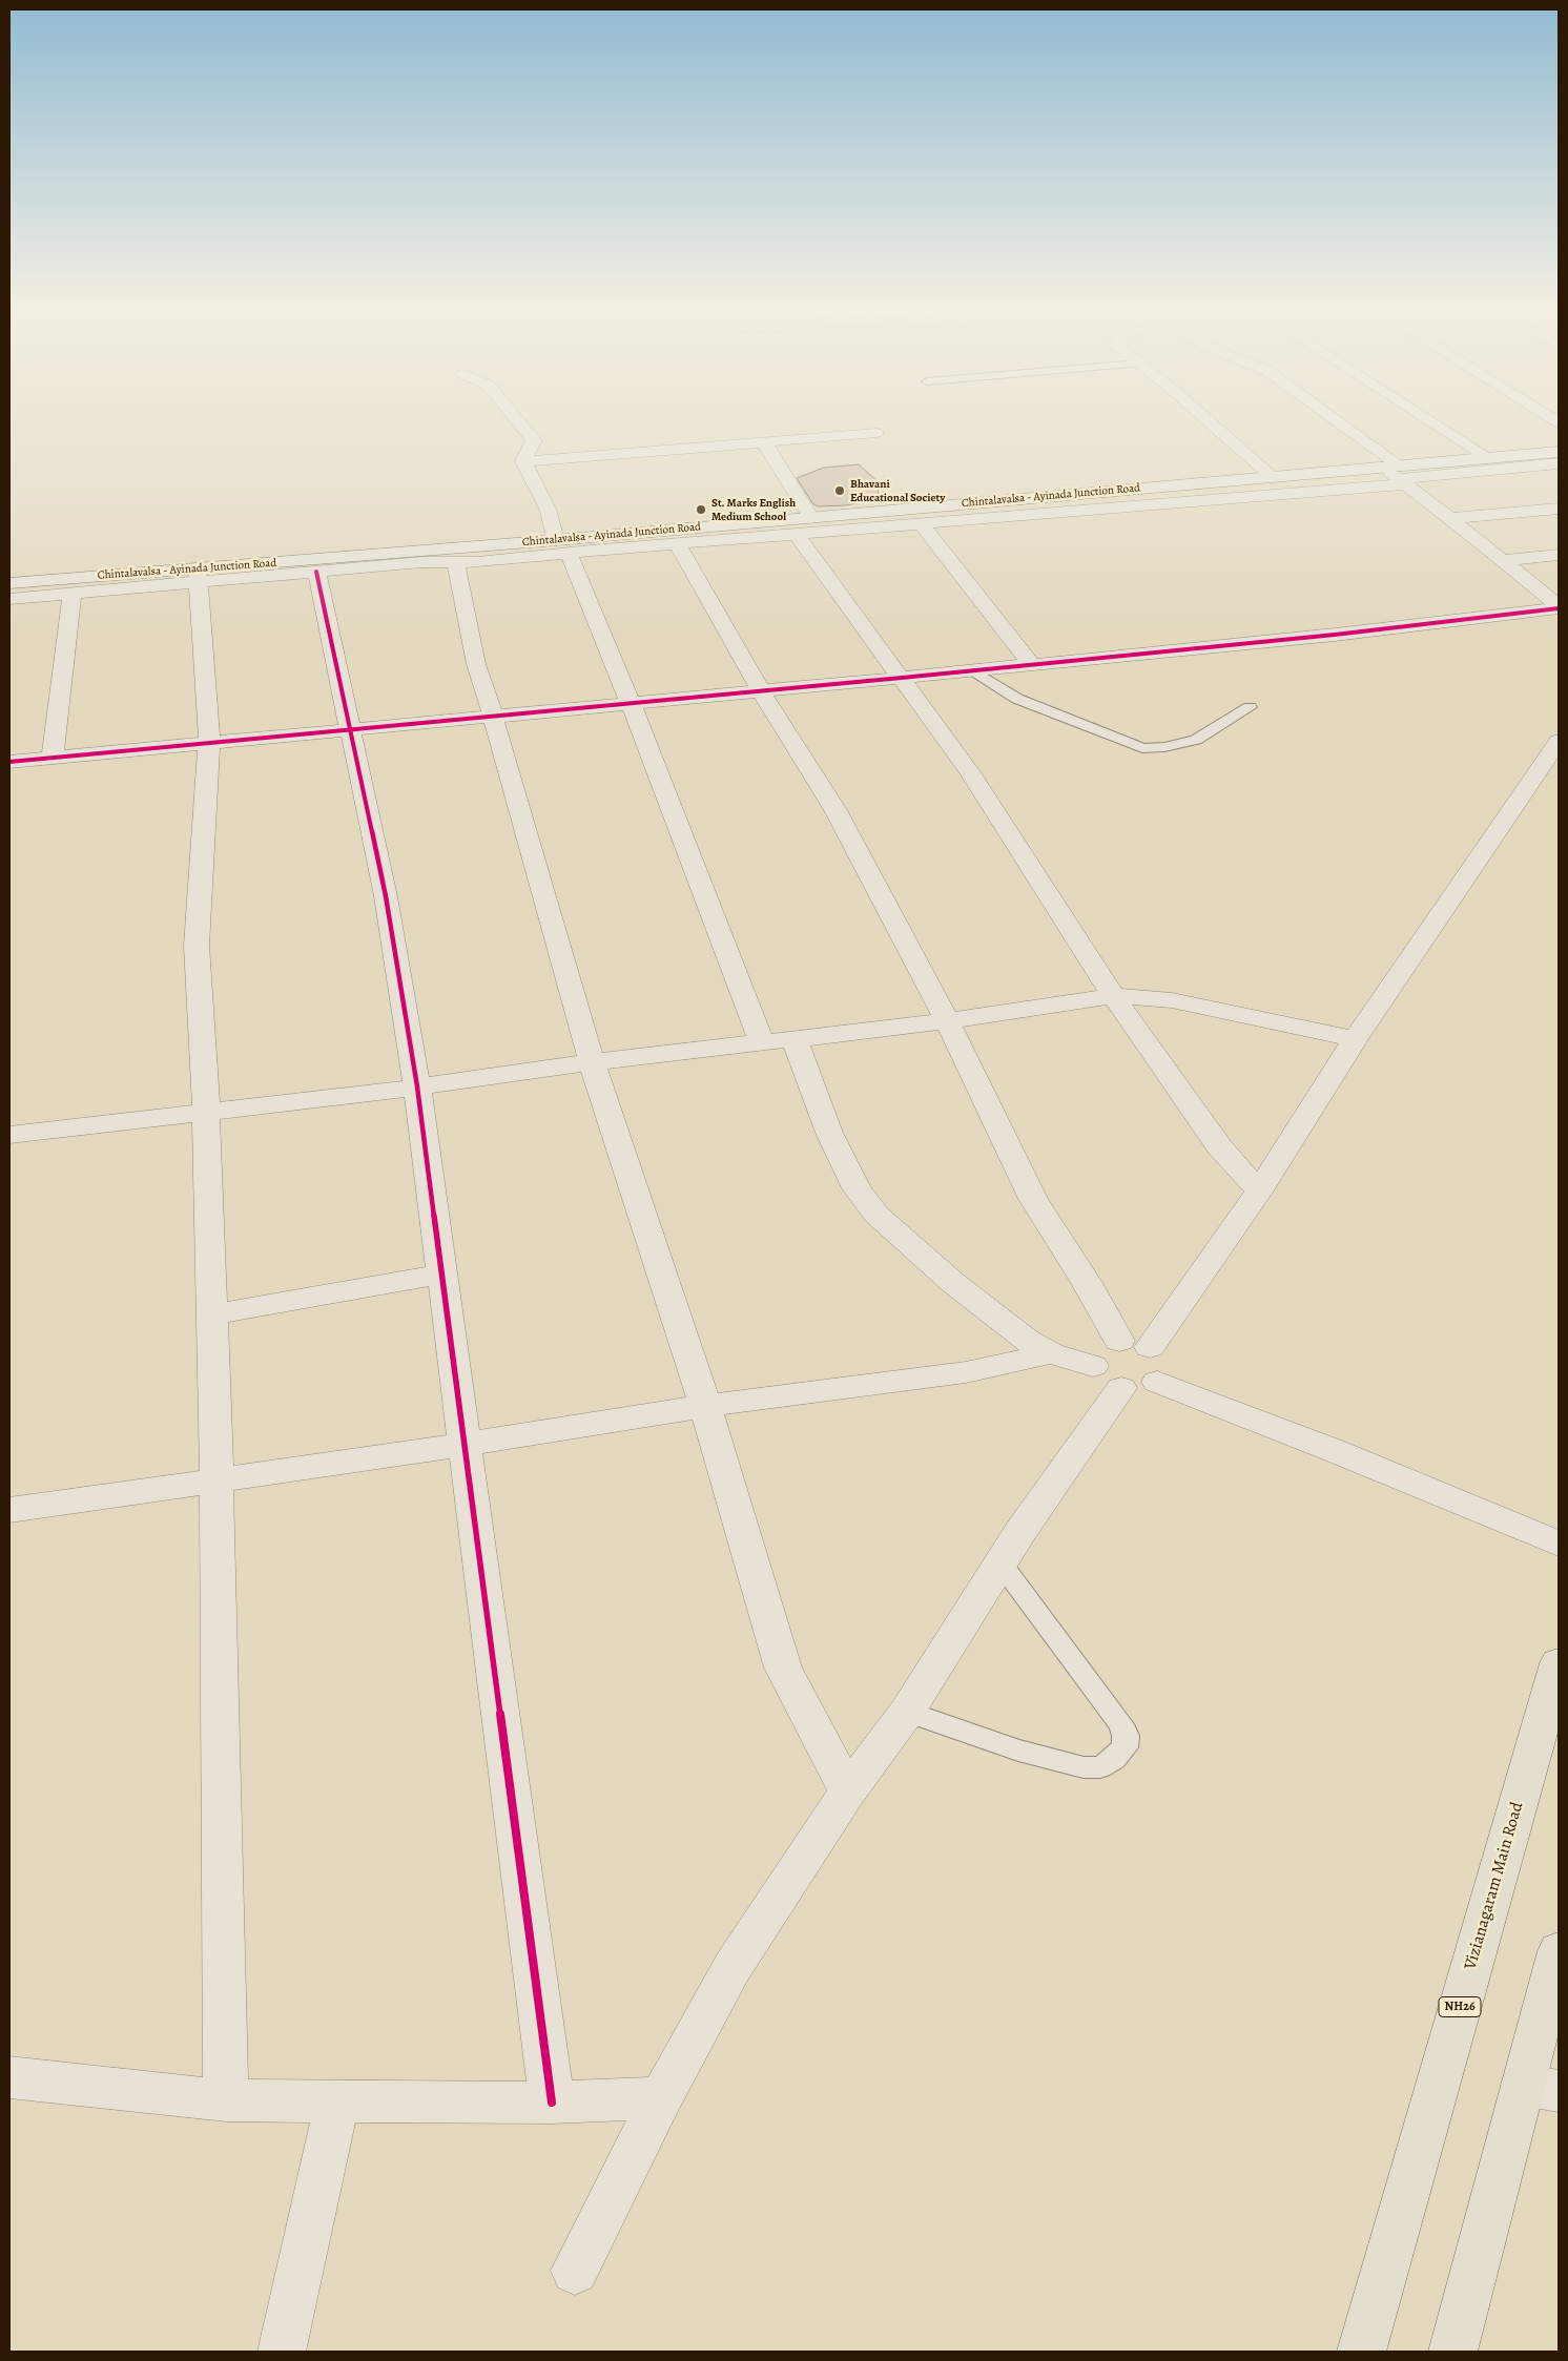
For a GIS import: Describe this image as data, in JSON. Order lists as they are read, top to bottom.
{
  "streets": {
    "highway": ["Vizianagaram Main Road", "NH26"],
    "street": ["Chintalavalsa - Ayinada Junction Road"]
  },
  "places": ["Bhavani Educational Society", "St. Marks English Medium School"]
}
